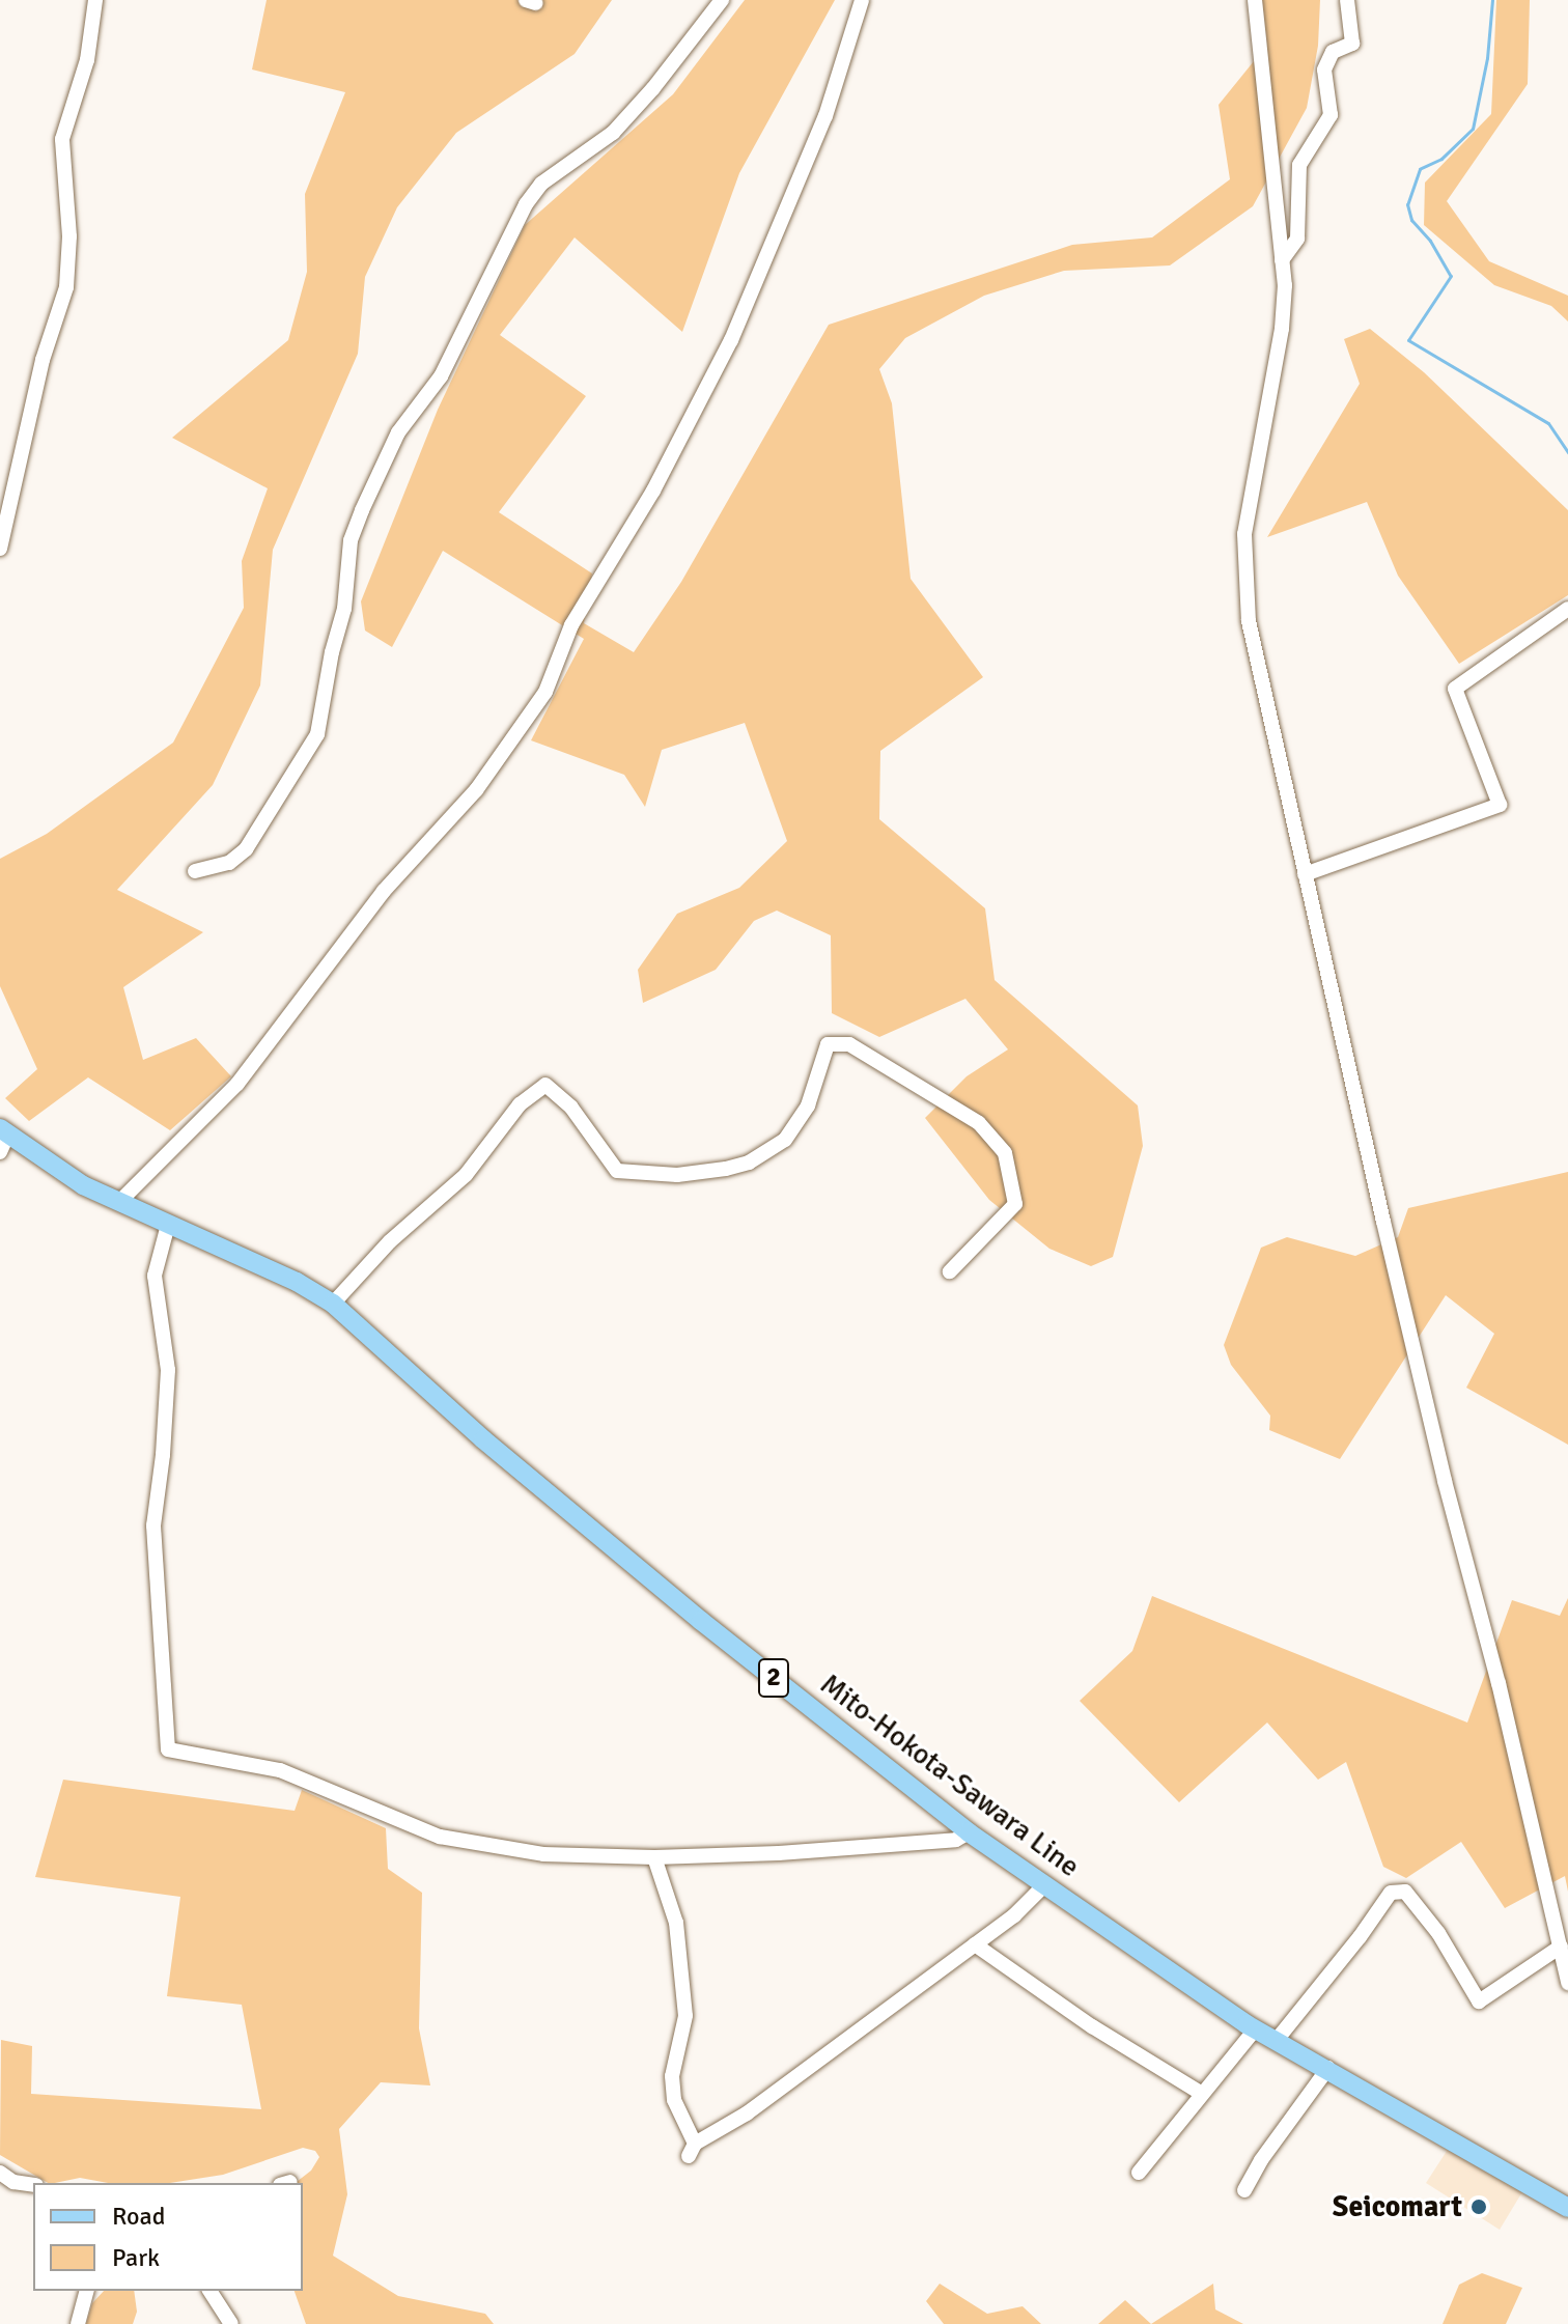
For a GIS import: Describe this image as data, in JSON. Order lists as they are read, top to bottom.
{
  "streets": {
    "main road": ["2", "Mito-Hokota-Sawara Line"]
  },
  "places": ["Seicomart"],
  "legend": ["Road", "Park"]
}
